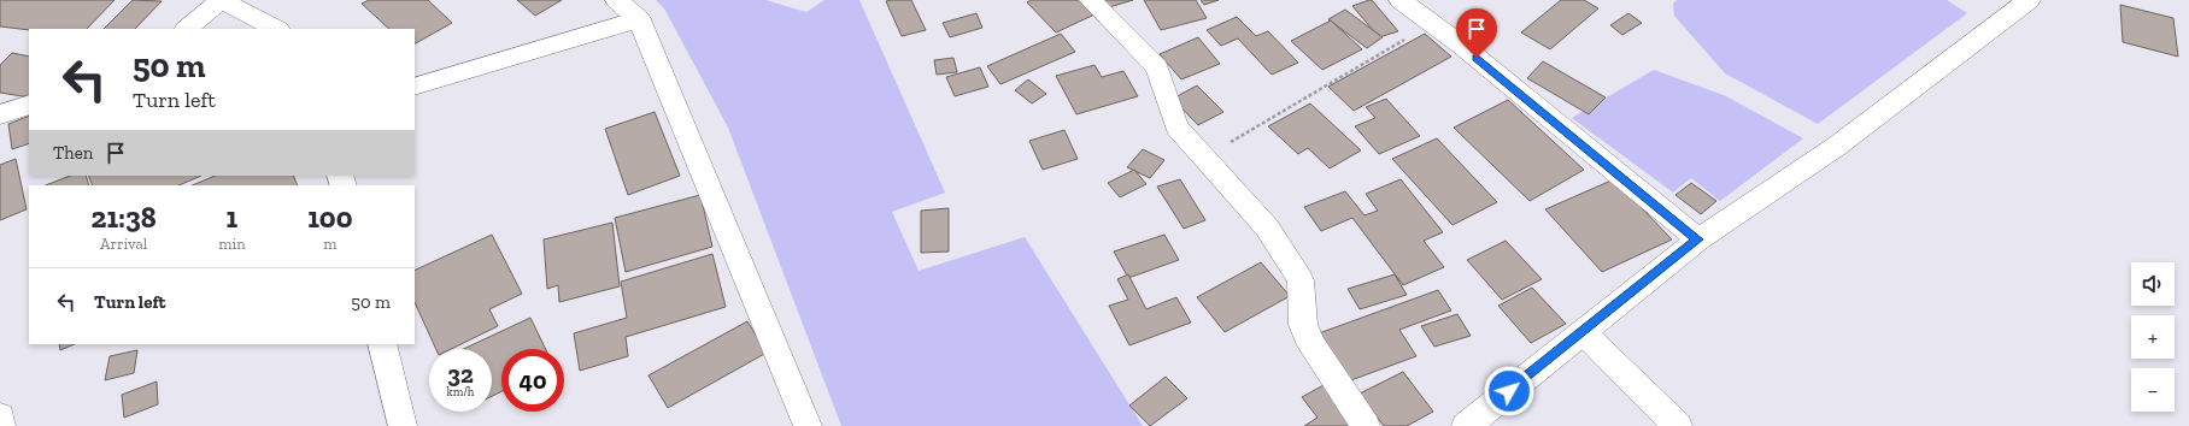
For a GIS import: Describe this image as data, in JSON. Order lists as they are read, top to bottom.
{
  "page": {
    "turn": ["50 m", "Turn left"],
    "then": "Then",
    "eta": [
      "21:38",
      "Arrival",
      "1",
      "min",
      "100",
      "m"
    ],
    "map_buttons": ["+", "−"],
    "list": [
      {
        "name": "Turn left",
        "value": "50 m"
      }
    ],
    "speed": "32 km/h",
    "limit": "40"
  }
}
